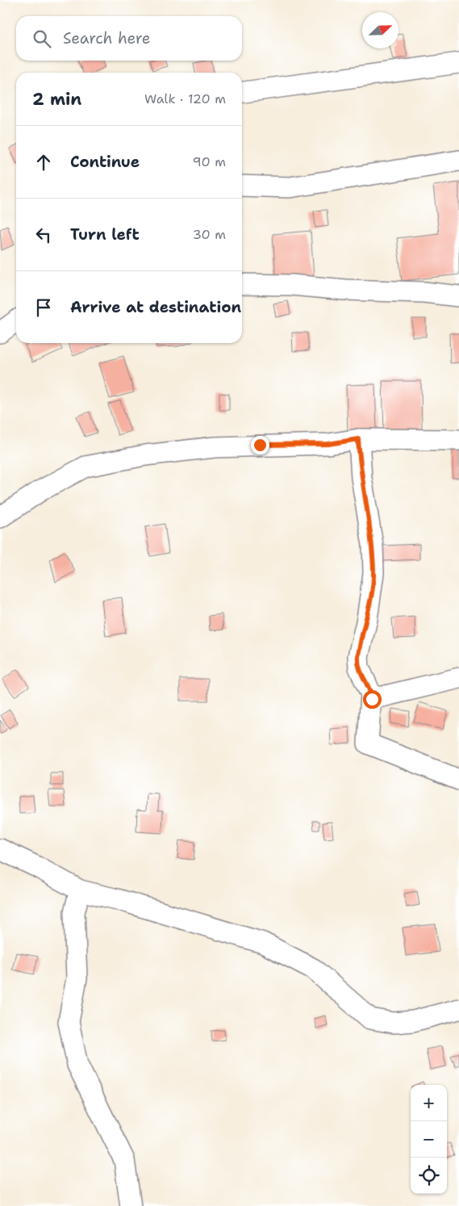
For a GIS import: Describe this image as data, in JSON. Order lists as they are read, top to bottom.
{
  "north": "top right",
  "page": {
    "search": "Search here",
    "heading": ["2 min", "Walk · 120 m"],
    "list": [
      ["Continue", "90 m"],
      ["Turn left", "30 m"],
      "Arrive at destination"
    ],
    "map_buttons": ["+", "−"]
  }
}
